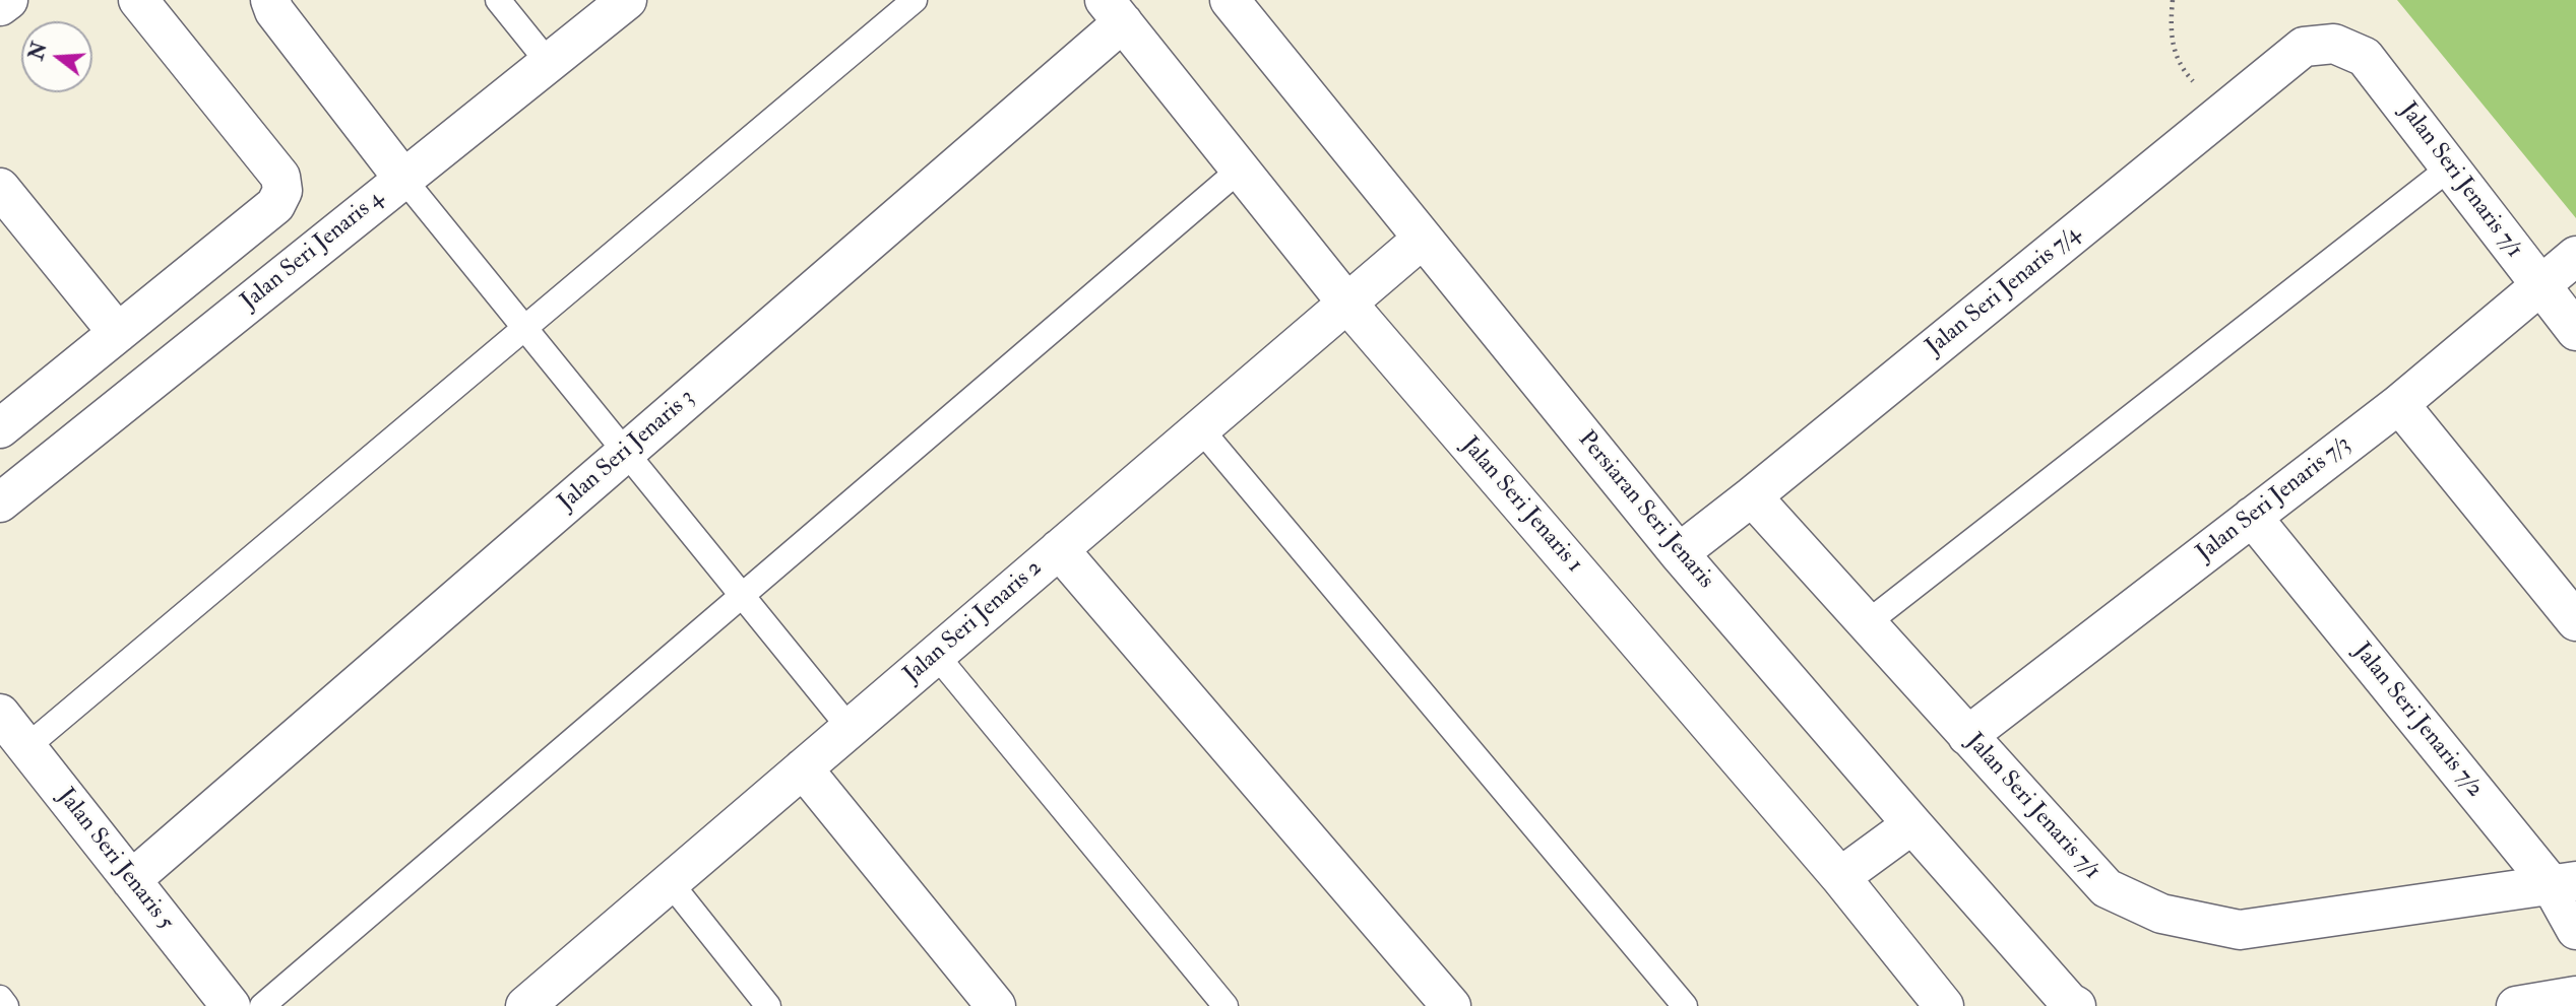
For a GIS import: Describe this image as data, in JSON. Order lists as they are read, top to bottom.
{
  "streets": {
    "street": [
      "Jalan Seri Jenaris 7/1",
      "Jalan Seri Jenaris 4",
      "Jalan Seri Jenaris 7/4",
      "Jalan Seri Jenaris 3",
      "Jalan Seri Jenaris 7/3",
      "Jalan Seri Jenaris 1",
      "Persiaran Seri Jenaris",
      "Jalan Seri Jenaris 2",
      "Jalan Seri Jenaris 7/2",
      "Jalan Seri Jenaris 5"
    ]
  },
  "crossings": [
    ["Jalan Seri Jenaris 7/1", "Jalan Seri Jenaris 7/4"],
    ["Jalan Seri Jenaris 7/1", "Jalan Seri Jenaris 7/3"],
    ["Jalan Seri Jenaris 7/1", "Jalan Seri Jenaris 7/2"],
    ["Jalan Seri Jenaris 7/4", "Persiaran Seri Jenaris"],
    ["Jalan Seri Jenaris 3", "Jalan Seri Jenaris 1"],
    ["Jalan Seri Jenaris 3", "Jalan Seri Jenaris 5"],
    ["Jalan Seri Jenaris 7/3", "Jalan Seri Jenaris 7/2"],
    ["Jalan Seri Jenaris 1", "Jalan Seri Jenaris 2"],
    ["Persiaran Seri Jenaris", "Jalan Seri Jenaris 2"]
  ],
  "north": "left"
}
